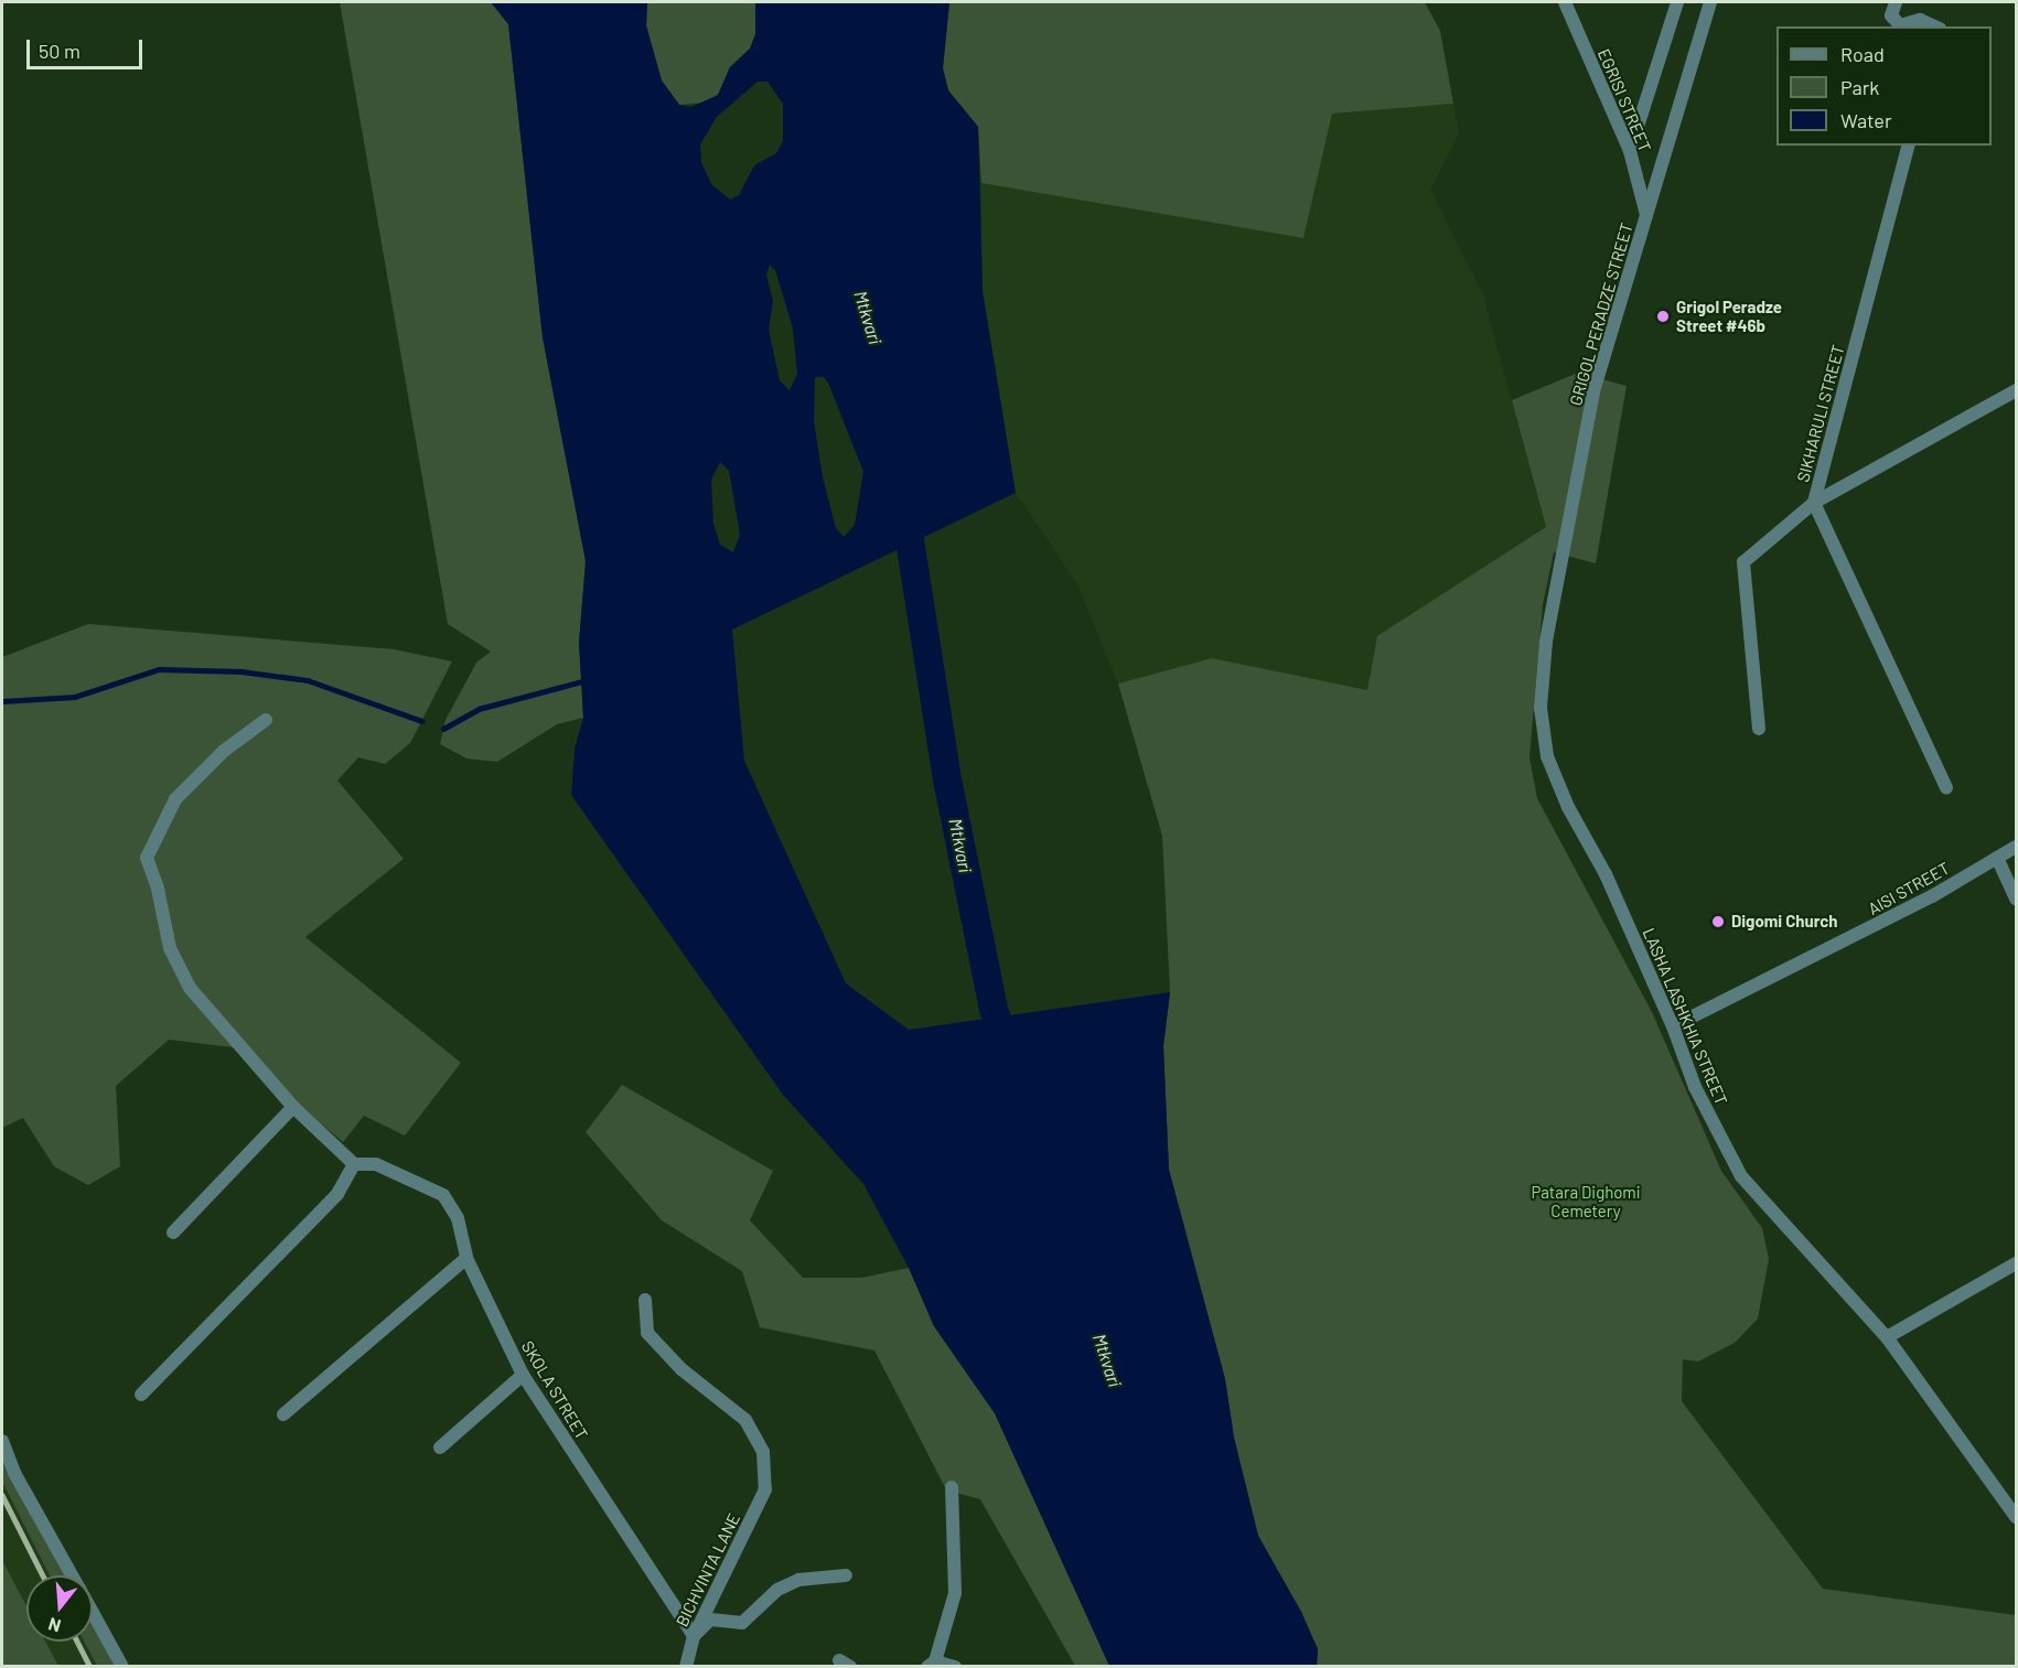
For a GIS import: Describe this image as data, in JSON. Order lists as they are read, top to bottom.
{
  "streets": {
    "street": [
      "EGRISI STREET",
      "GRIGOL PERADZE STREET",
      "SIKHARULI STREET",
      "AISI STREET",
      "LASHA LASHKHIA STREET",
      "SKOLA STREET",
      "BICHVINTA LANE"
    ]
  },
  "crossings": [
    ["EGRISI STREET", "GRIGOL PERADZE STREET"],
    ["GRIGOL PERADZE STREET", "LASHA LASHKHIA STREET"],
    ["AISI STREET", "LASHA LASHKHIA STREET"],
    ["SKOLA STREET", "BICHVINTA LANE"]
  ],
  "water": ["Mtkvari"],
  "parks": ["Patara Dighomi Cemetery"],
  "places": ["Grigol Peradze Street #46b", "Digomi Church"],
  "legend": ["Road", "Park", "Water"],
  "scale_bar": "50 m",
  "north": "bottom"
}
